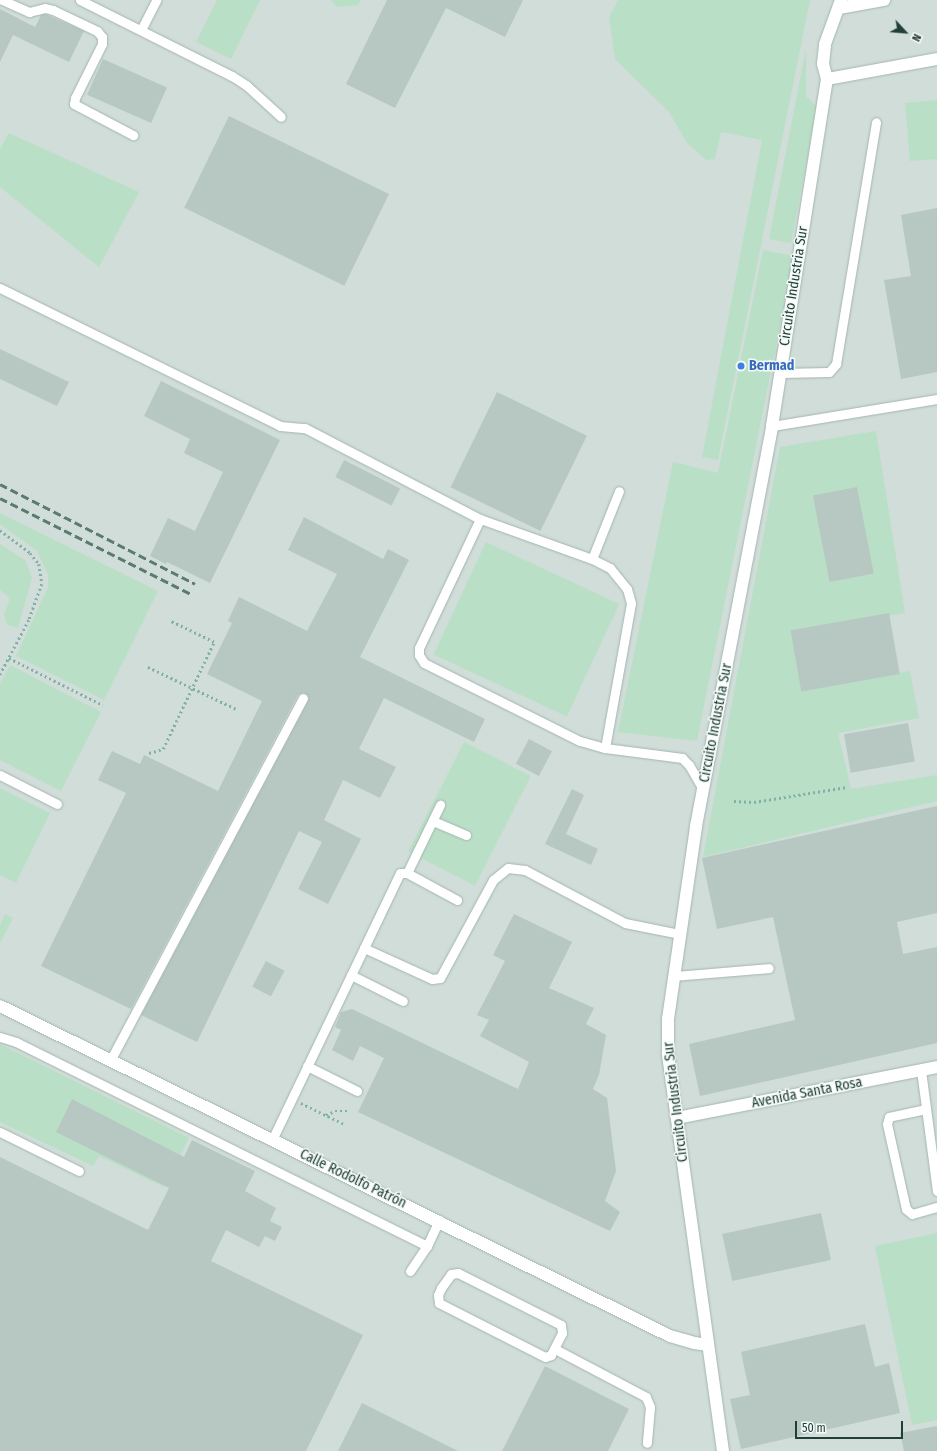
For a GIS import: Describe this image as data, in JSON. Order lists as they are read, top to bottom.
{
  "streets": {
    "main road": ["Circuito Industria Sur", "Avenida Santa Rosa", "Calle Rodolfo Patrón"]
  },
  "crossings": [
    ["Circuito Industria Sur", "Avenida Santa Rosa"],
    ["Circuito Industria Sur", "Calle Rodolfo Patrón"]
  ],
  "places": ["Bermad"],
  "scale_bar": "50 m",
  "north": "bottom right"
}
